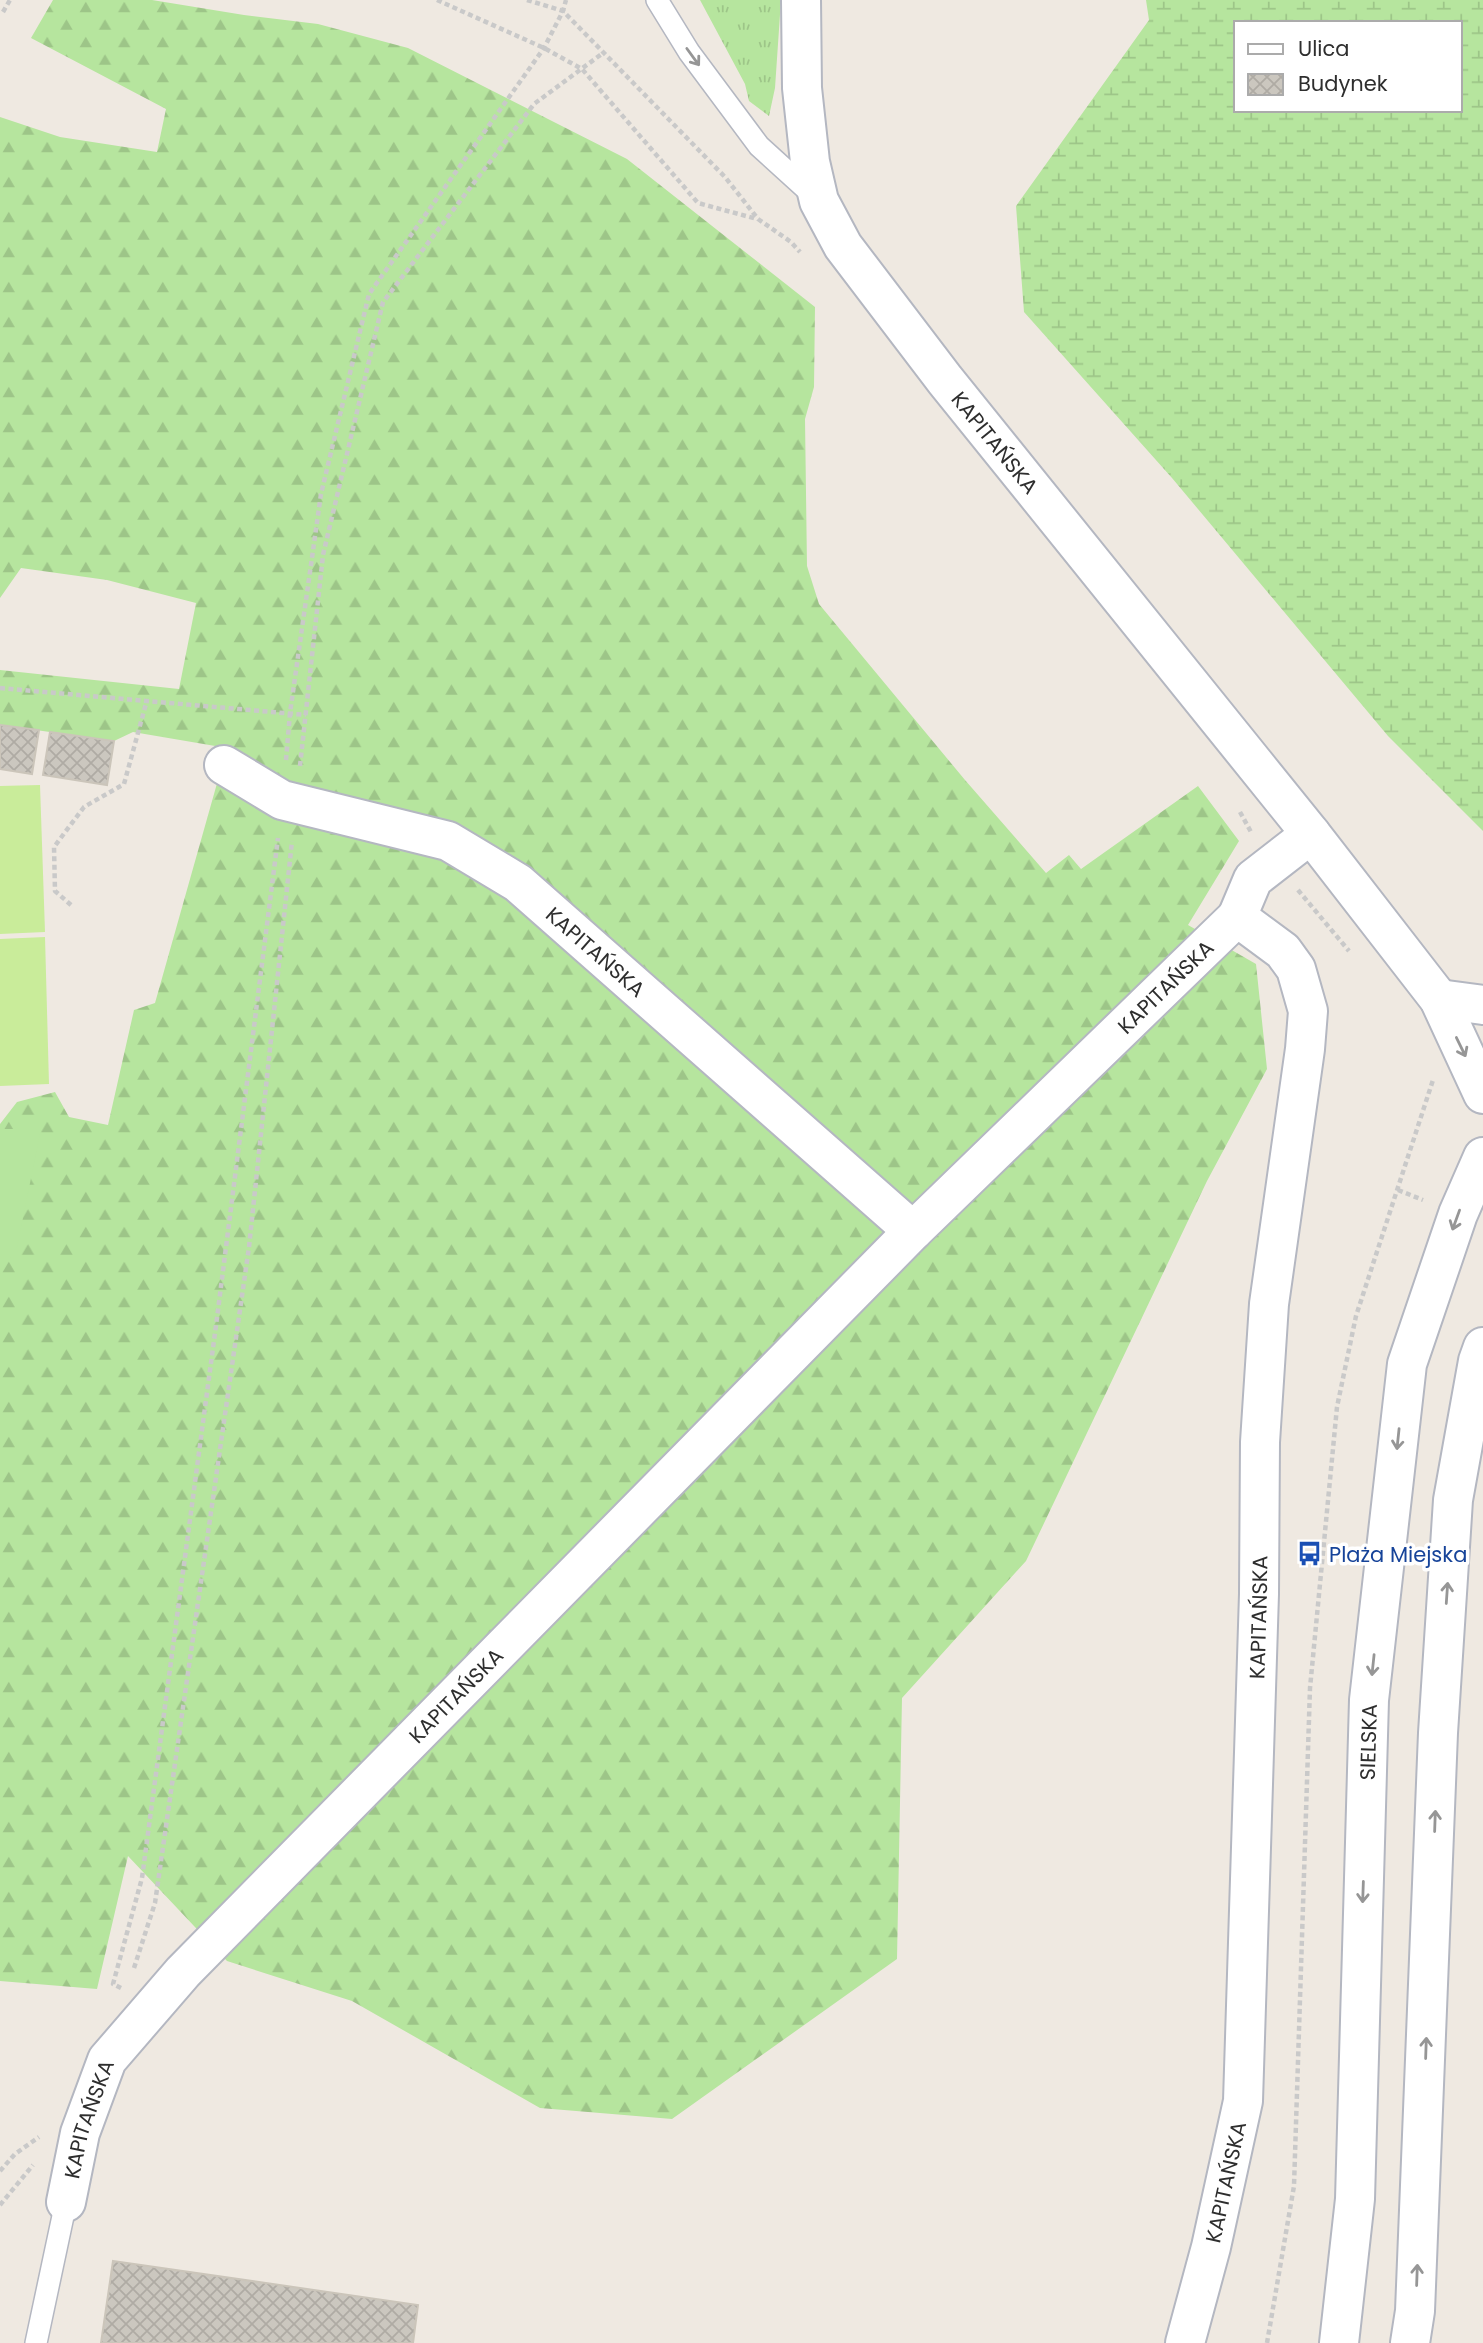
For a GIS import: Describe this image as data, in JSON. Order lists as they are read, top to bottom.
{
  "streets": {
    "street": ["KAPITAŃSKA", "SIELSKA"]
  },
  "places": {
    "bus stop": ["Plaża Miejska"]
  },
  "legend": ["Ulica", "Budynek"]
}
